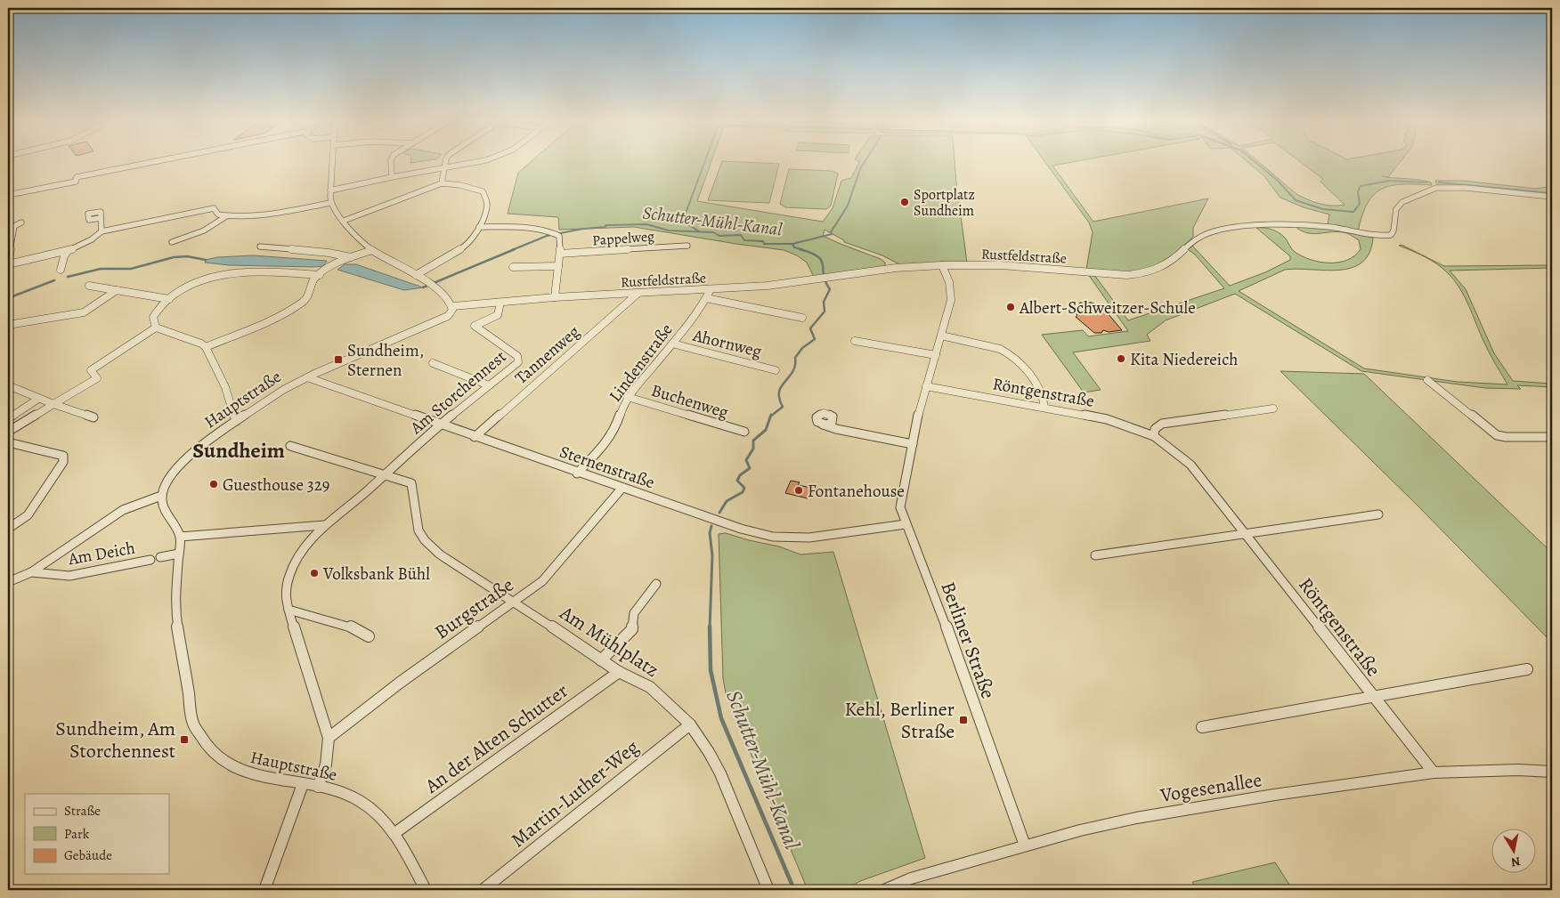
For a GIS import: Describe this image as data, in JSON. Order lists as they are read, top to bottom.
{
  "streets": {
    "street": [
      "Pappelweg",
      "Rustfeldstraße",
      "Ahornweg",
      "Tannenweg",
      "Lindenstraße",
      "Am Storchennest",
      "Röntgenstraße",
      "Hauptstraße",
      "Buchenweg",
      "Sternenstraße",
      "Am Deich",
      "Burgstraße",
      "Berliner Straße",
      "Am Mühlplatz",
      "An der Alten Schutter",
      "Vogesenallee",
      "Martin-Luther-Weg"
    ]
  },
  "crossings": [
    ["Rustfeldstraße", "Tannenweg"],
    ["Rustfeldstraße", "Lindenstraße"],
    ["Rustfeldstraße", "Am Storchennest"],
    ["Rustfeldstraße", "Hauptstraße"],
    ["Rustfeldstraße", "Berliner Straße"],
    ["Ahornweg", "Lindenstraße"],
    ["Tannenweg", "Sternenstraße"],
    ["Lindenstraße", "Buchenweg"],
    ["Lindenstraße", "Sternenstraße"],
    ["Am Storchennest", "Hauptstraße"],
    ["Am Storchennest", "Sternenstraße"],
    ["Am Storchennest", "Burgstraße"],
    ["Am Storchennest", "Am Mühlplatz"],
    ["Röntgenstraße", "Berliner Straße"],
    ["Röntgenstraße", "Vogesenallee"],
    ["Hauptstraße", "Sternenstraße"],
    ["Hauptstraße", "Am Deich"],
    ["Hauptstraße", "An der Alten Schutter"],
    ["Sternenstraße", "Burgstraße"],
    ["Sternenstraße", "Berliner Straße"],
    ["Burgstraße", "Am Mühlplatz"],
    ["Berliner Straße", "Vogesenallee"],
    ["Am Mühlplatz", "An der Alten Schutter"],
    ["Am Mühlplatz", "Martin-Luther-Weg"]
  ],
  "districts": ["Sundheim"],
  "water": ["Schutter-Mühl-Kanal"],
  "places": {
    "other": [
      "Sportplatz Sundheim",
      "Albert-Schweitzer-Schule",
      "Kita Niedereich",
      "Guesthouse 329",
      "Fontanehouse",
      "Volksbank Bühl"
    ],
    "transit": ["Sundheim, Sternen", "Kehl, Berliner Straße", "Sundheim, Am Storchennest"]
  },
  "legend": ["Straße", "Park", "Gebäude"],
  "north": "bottom"
}
